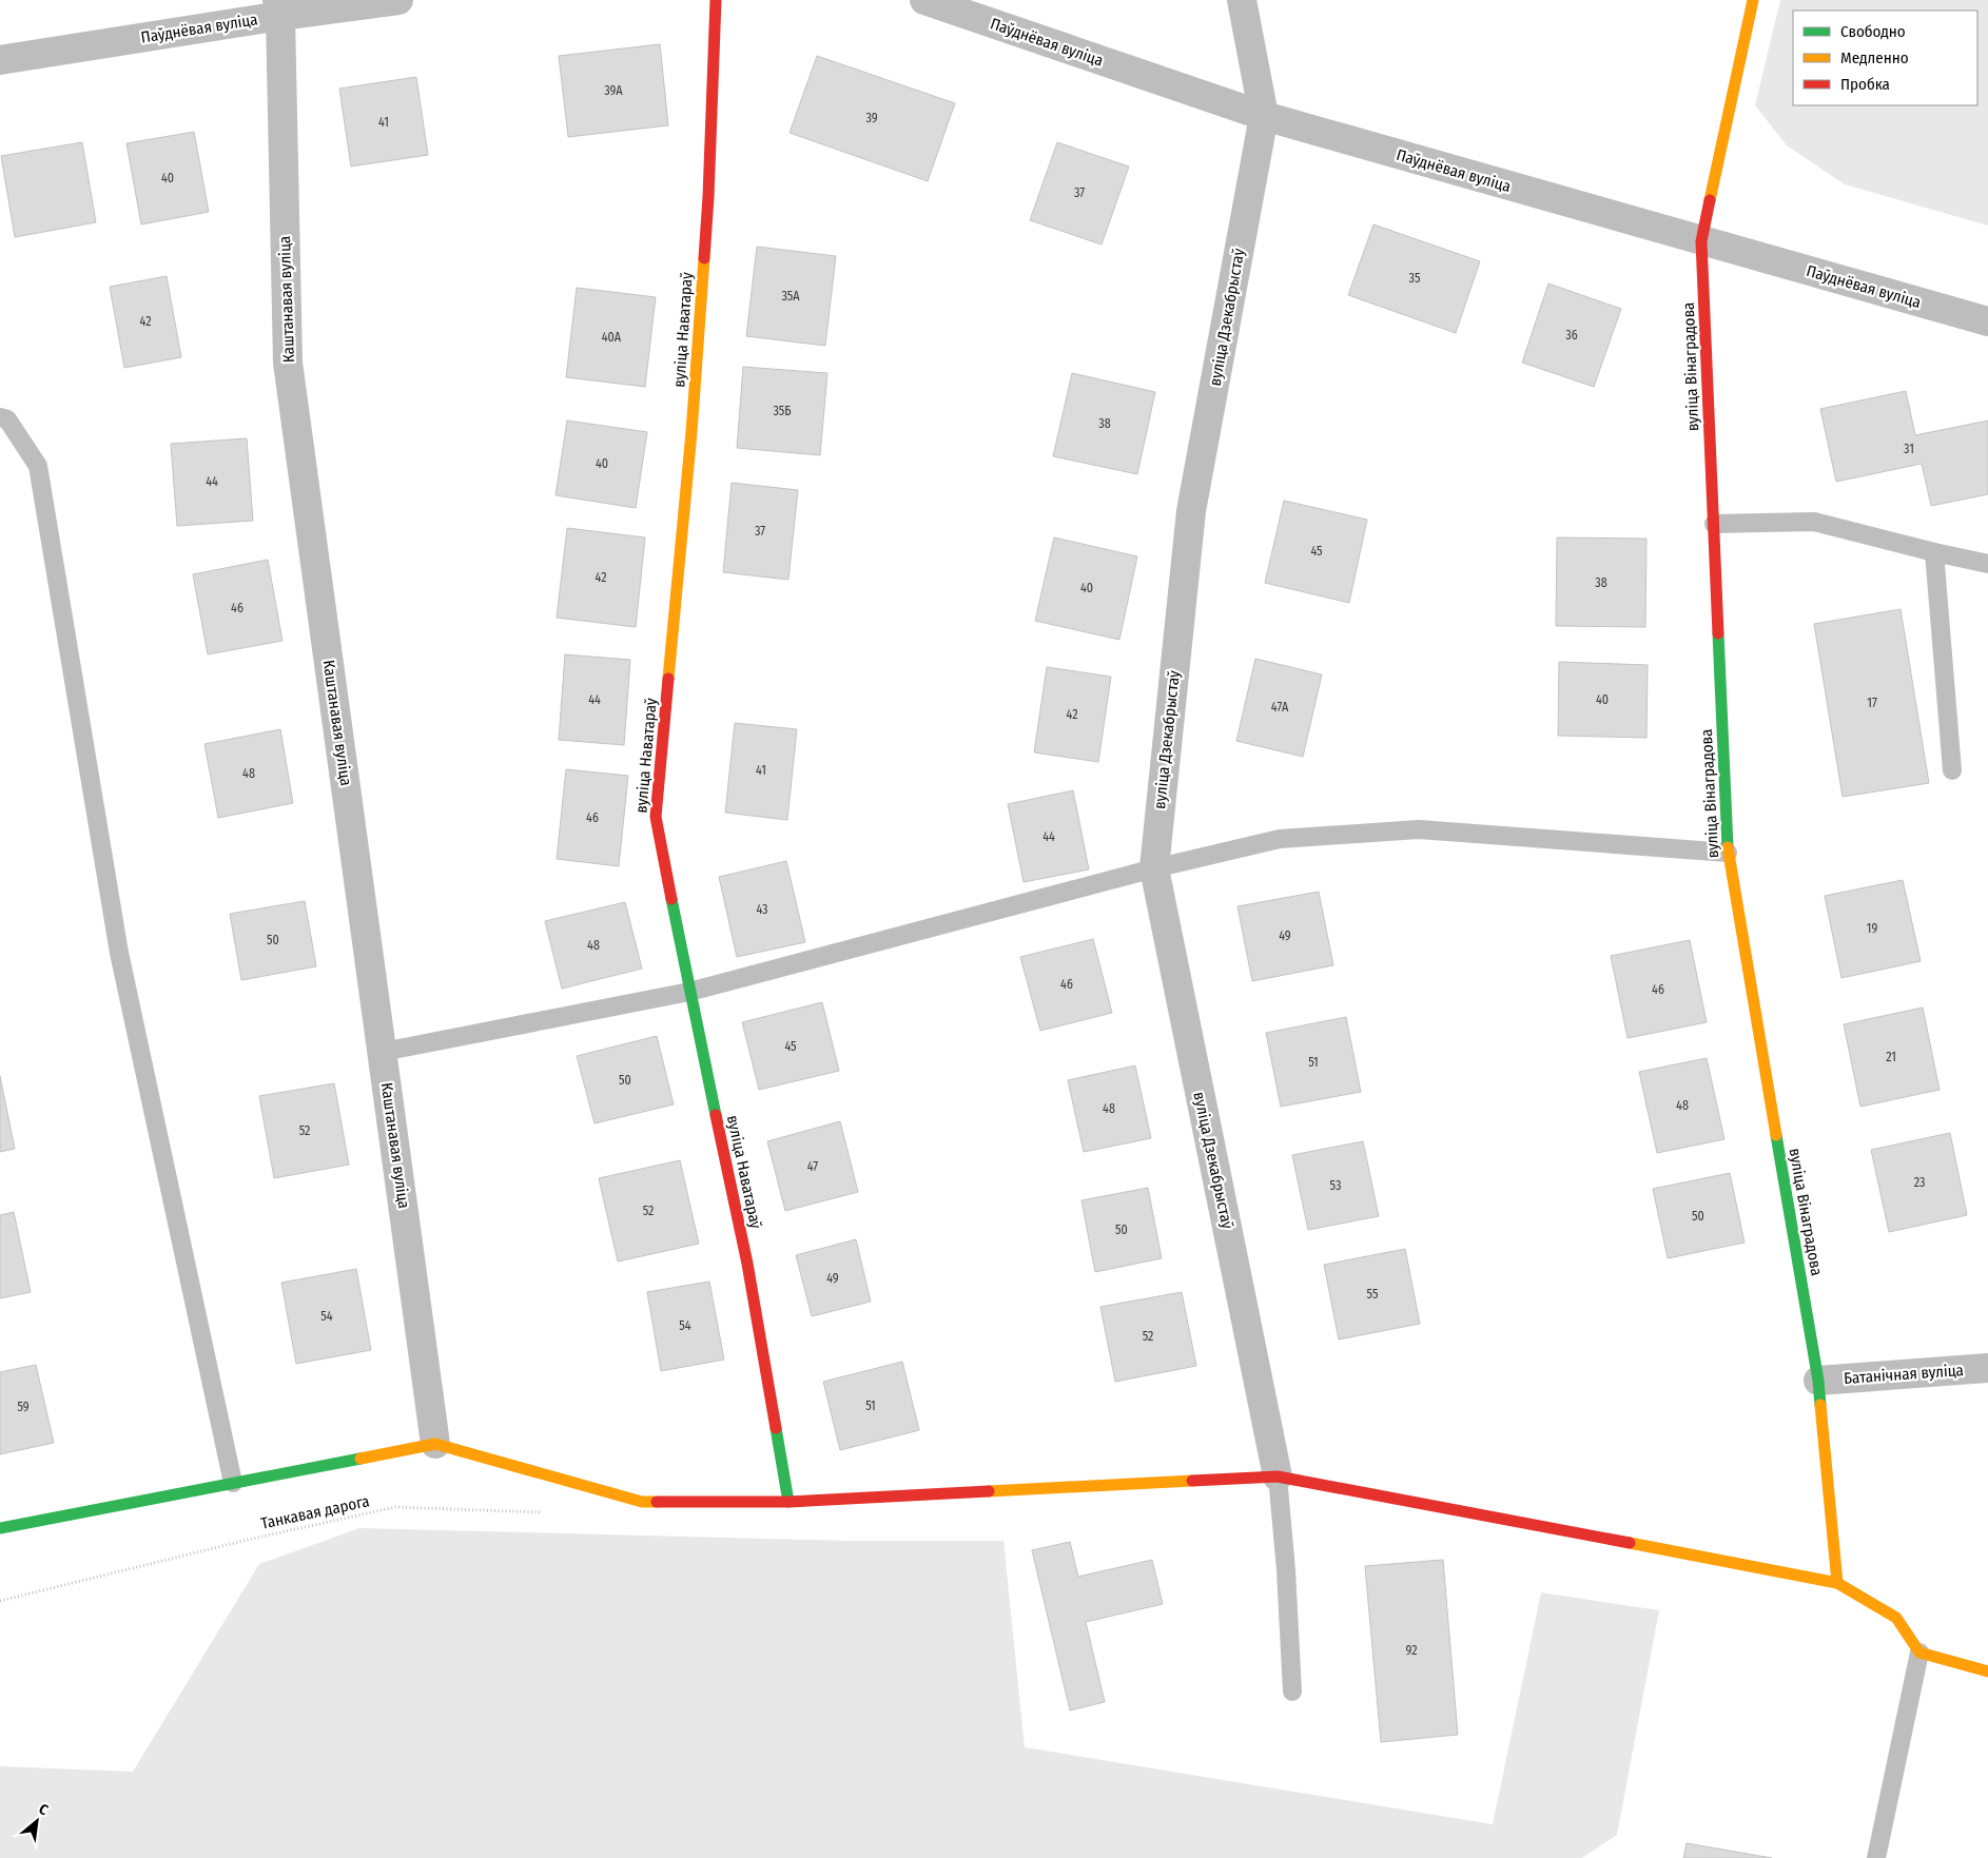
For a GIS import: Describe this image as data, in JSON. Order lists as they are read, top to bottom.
{
  "streets": {
    "street": [
      "Паўднёвая вуліца",
      "Каштанавая вуліца",
      "вуліца Дзекабрыстаў",
      "вуліца Наватараў",
      "вуліца Вінаградова",
      "Батанічная вуліца"
    ],
    "path": ["Танкавая дарога"]
  },
  "crossings": [
    ["Паўднёвая вуліца", "Каштанавая вуліца"],
    ["Паўднёвая вуліца", "вуліца Дзекабрыстаў"],
    ["Паўднёвая вуліца", "вуліца Вінаградова"],
    ["вуліца Вінаградова", "Батанічная вуліца"]
  ],
  "house_numbers": [
    "39А",
    "39",
    "41",
    "40",
    "37",
    "35",
    "35А",
    "42",
    "36",
    "40А",
    "35Б",
    "38",
    "31",
    "40",
    "44",
    "37",
    "45",
    "42",
    "38",
    "40",
    "46",
    "44",
    "40",
    "17",
    "47А",
    "42",
    "41",
    "48",
    "46",
    "44",
    "43",
    "19",
    "49",
    "50",
    "48",
    "46",
    "46",
    "45",
    "21",
    "51",
    "50",
    "48",
    "48",
    "52",
    "47",
    "23",
    "53",
    "52",
    "50",
    "50",
    "49",
    "55",
    "54",
    "54",
    "52",
    "51",
    "59",
    "92"
  ],
  "legend": ["Свободно", "Медленно", "Пробка"],
  "north": "top right"
}
